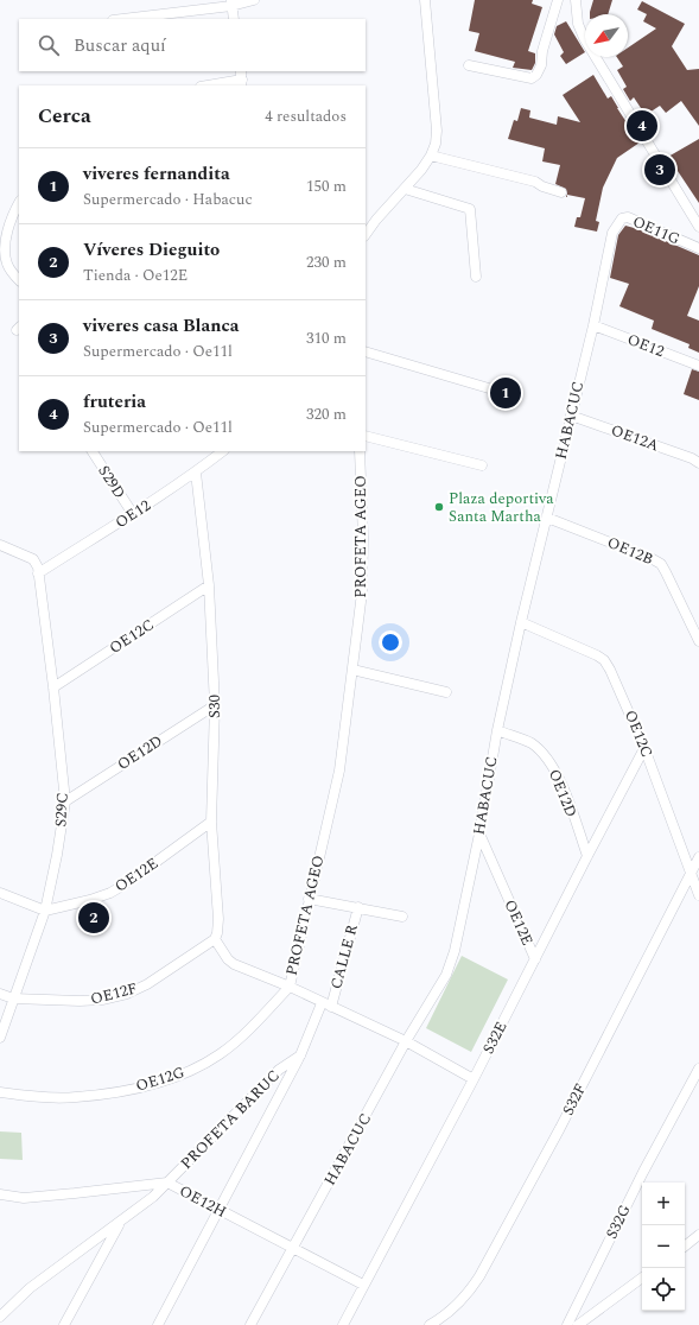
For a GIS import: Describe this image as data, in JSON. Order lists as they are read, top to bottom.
{
  "streets": {
    "street": [
      "OE11G",
      "OE12",
      "HABACUC",
      "OE12A",
      "S29D",
      "PROFETA AGEO",
      "OE12B",
      "OE12C",
      "S30",
      "OE12D",
      "S29C",
      "OE12E",
      "CALLE R",
      "OE12F",
      "S32E",
      "OE12G",
      "S32F",
      "PROFETA BARUC",
      "OE12H",
      "S32G"
    ]
  },
  "crossings": [
    ["OE11G", "HABACUC"],
    ["OE12", "HABACUC"],
    ["OE12", "S29D"],
    ["OE12", "S30"],
    ["OE12", "S29C"],
    ["HABACUC", "OE12A"],
    ["HABACUC", "OE12B"],
    ["HABACUC", "OE12C"],
    ["HABACUC", "OE12D"],
    ["HABACUC", "OE12E"],
    ["HABACUC", "OE12H"],
    ["PROFETA AGEO", "CALLE R"],
    ["PROFETA AGEO", "OE12G"],
    ["OE12C", "S30"],
    ["OE12C", "S29C"],
    ["OE12C", "S32E"],
    ["OE12C", "S32F"],
    ["S30", "OE12D"],
    ["S30", "OE12E"],
    ["S30", "OE12F"],
    ["OE12D", "S29C"],
    ["OE12D", "S32E"],
    ["S29C", "OE12E"],
    ["S29C", "OE12F"],
    ["OE12E", "S32E"],
    ["S32E", "OE12H"],
    ["PROFETA BARUC", "OE12H"]
  ],
  "places": ["Plaza deportiva Santa Martha"],
  "north": "bottom left",
  "page": {
    "search": "Buscar aquí",
    "heading": ["Cerca", "4 resultados"],
    "pins": [
      "4",
      "3",
      "1",
      "2"
    ],
    "list": [
      {
        "mark": "1",
        "name": "viveres fernandita",
        "note": "Supermercado · Habacuc",
        "value": "150 m"
      },
      {
        "mark": "2",
        "name": "Víveres Dieguito",
        "note": "Tienda · Oe12E",
        "value": "230 m"
      },
      {
        "mark": "3",
        "name": "viveres casa Blanca",
        "note": "Supermercado · Oe11l",
        "value": "310 m"
      },
      {
        "mark": "4",
        "name": "fruteria",
        "note": "Supermercado · Oe11l",
        "value": "320 m"
      }
    ],
    "map_buttons": ["+", "−"]
  }
}
